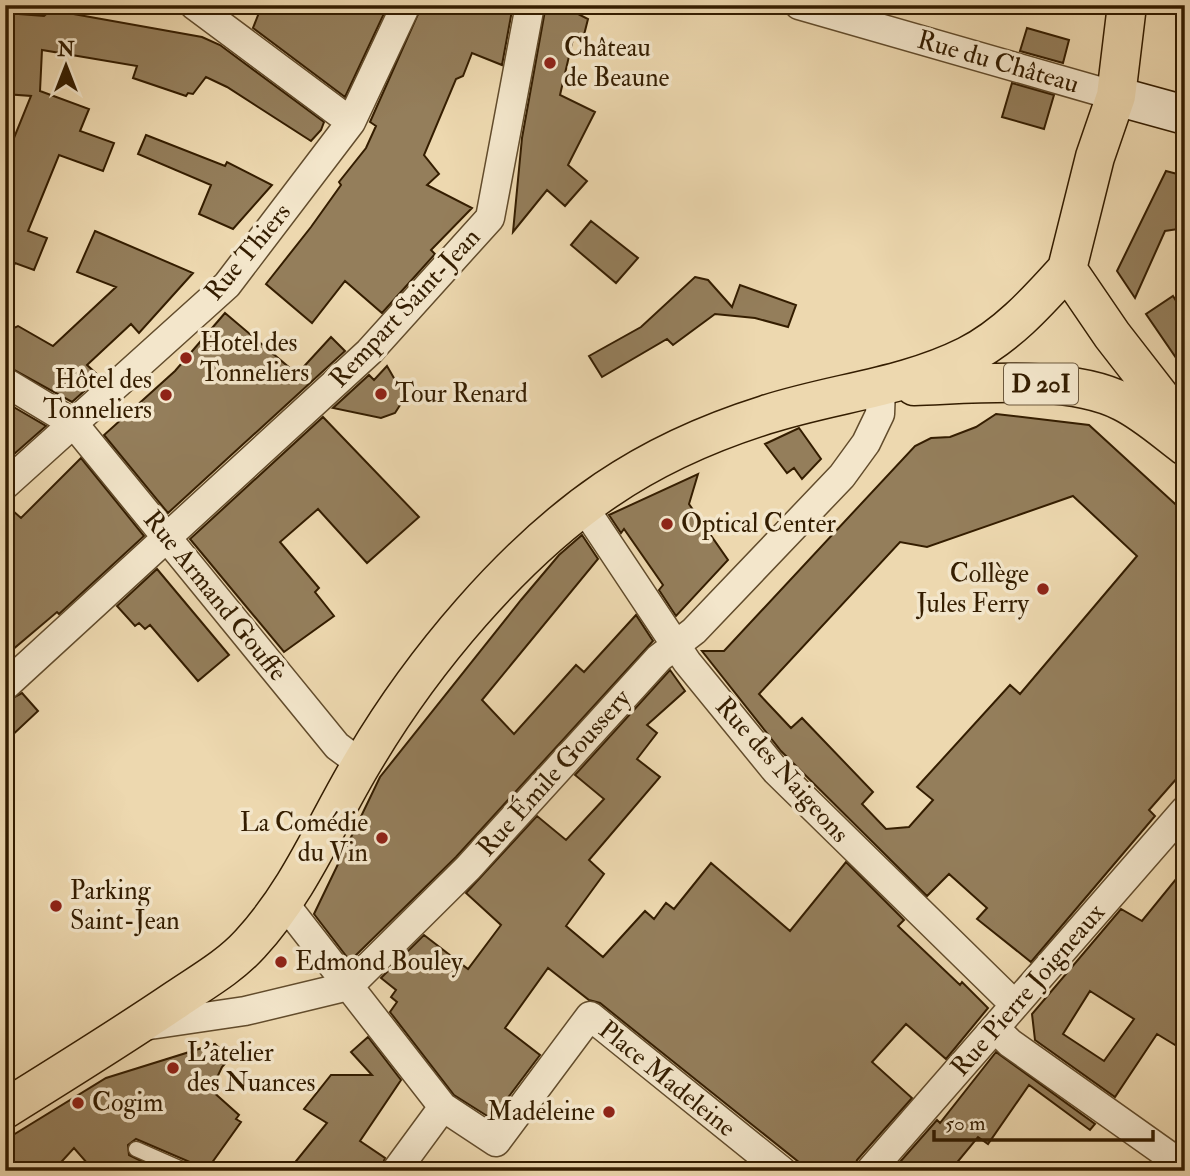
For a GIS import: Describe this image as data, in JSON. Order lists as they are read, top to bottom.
{
  "streets": {
    "main road": ["D 20I"],
    "street": [
      "Rue du Château",
      "Rue Thiers",
      "Rempart Saint-Jean",
      "Rue Armand Gouffe",
      "Rue des Naigeons",
      "Rue Émile Goussery",
      "Rue Pierre Joigneaux",
      "Place Madeleine"
    ]
  },
  "crossings": [
    ["Rue Thiers", "Rue Armand Gouffe"],
    ["Rempart Saint-Jean", "Rue Armand Gouffe"],
    ["D 20I", "Rue Émile Goussery"],
    ["Rue des Naigeons", "Rue Émile Goussery"],
    ["Rue des Naigeons", "Rue Pierre Joigneaux"]
  ],
  "places": [
    "Château de Beaune",
    "Hotel des Tonneliers",
    "Tour Renard",
    "Hôtel des Tonneliers",
    "Optical Center",
    "Collège Jules Ferry",
    "La Comédie du Vin",
    "Parking Saint-Jean",
    "Edmond Bouley",
    "L'atelier des Nuances",
    "Cogim",
    "Madeleine"
  ],
  "scale_bar": "50 m",
  "north": "top"
}
